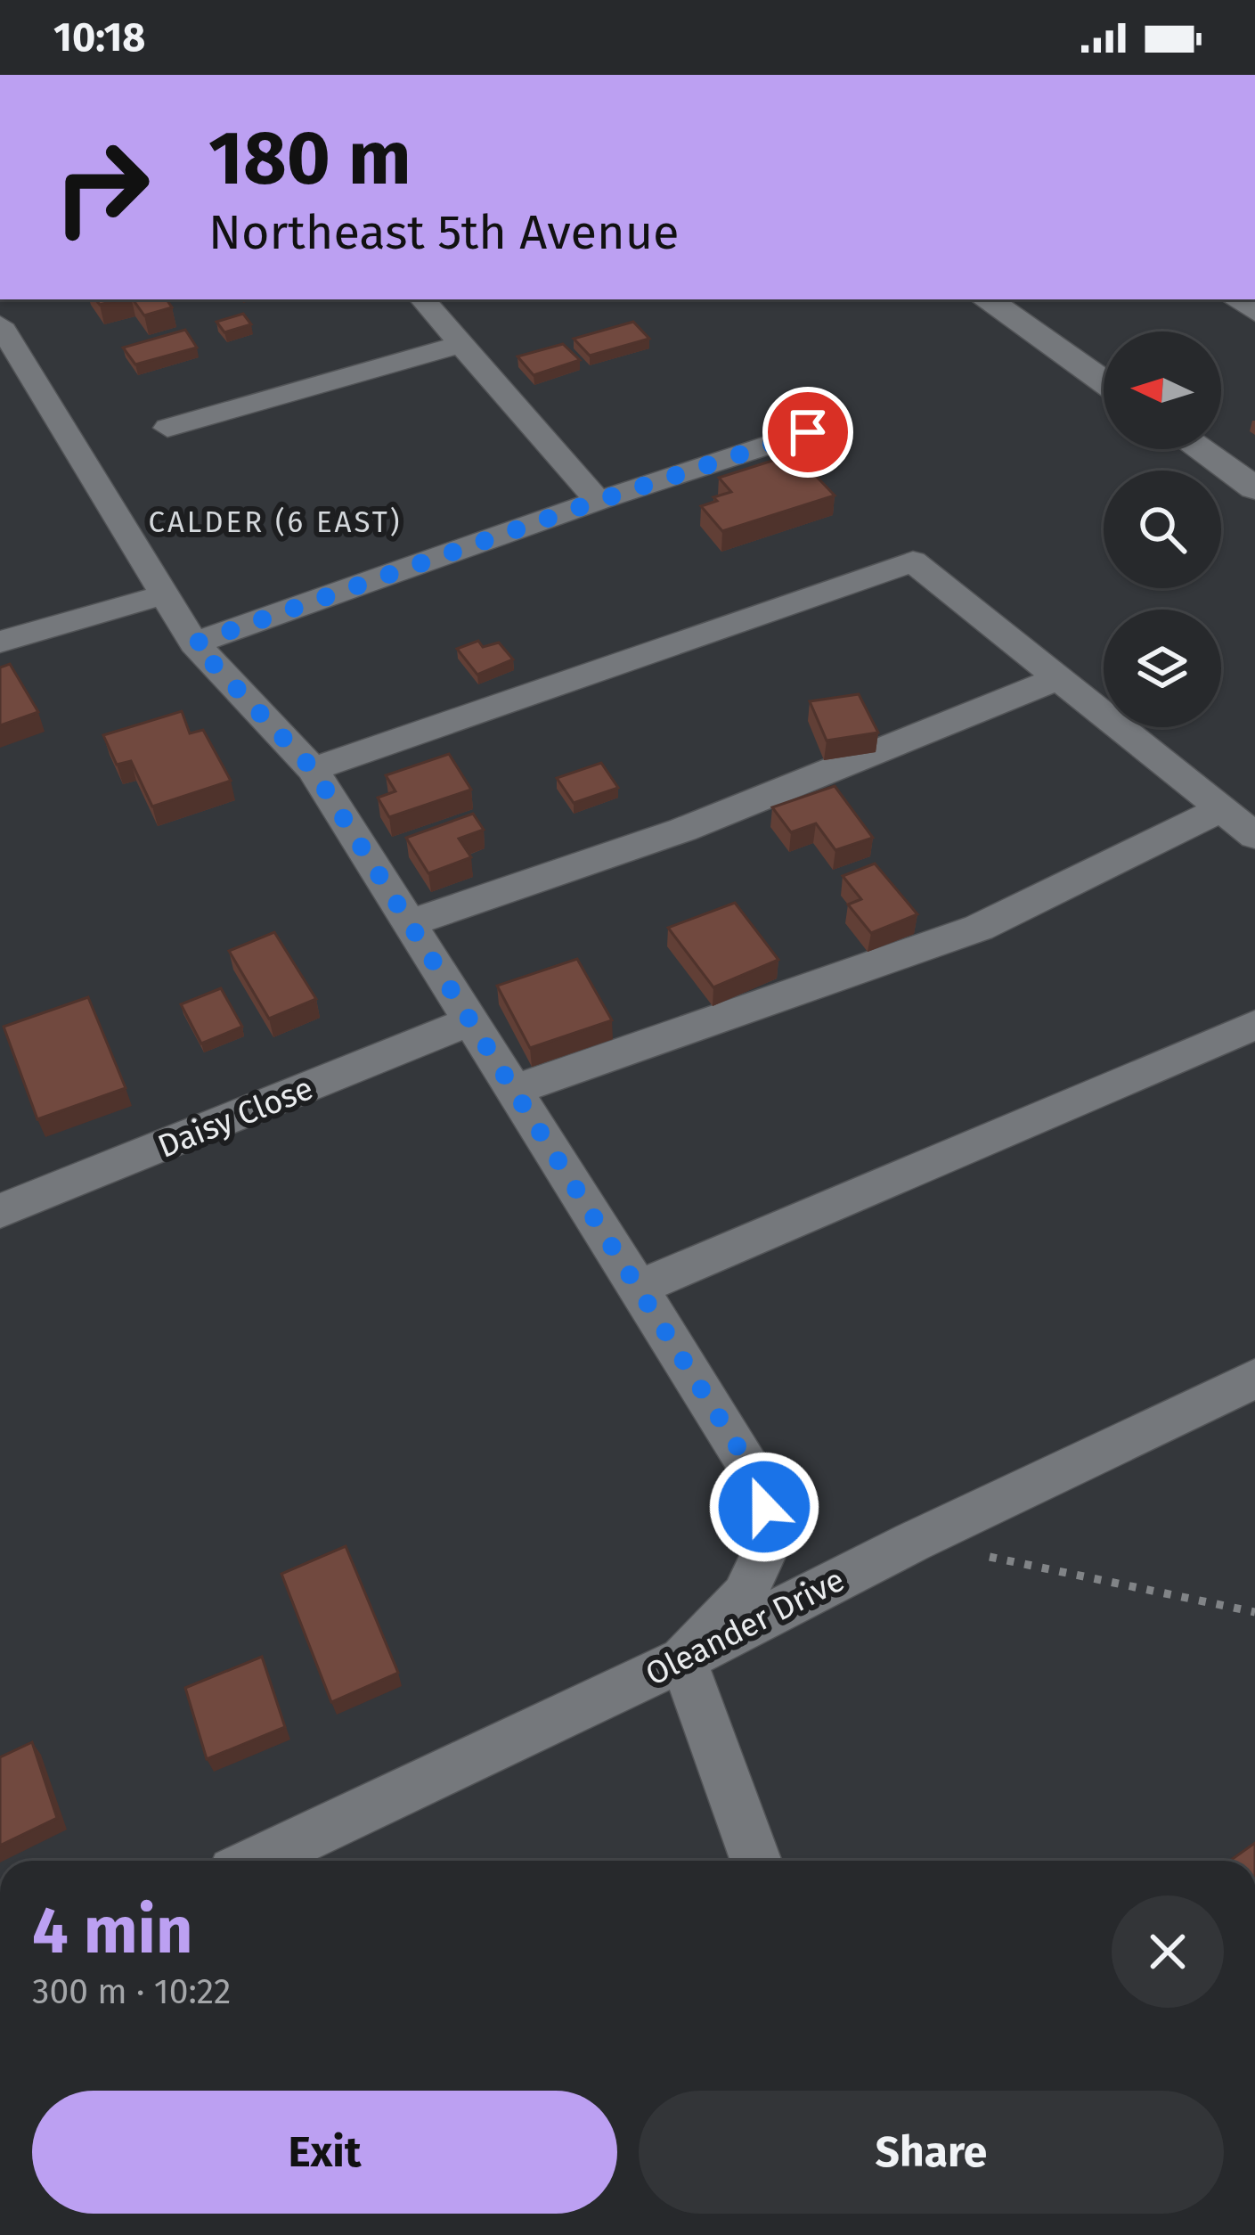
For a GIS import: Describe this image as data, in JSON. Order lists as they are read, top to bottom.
{
  "streets": {
    "street": ["Daisy Close", "Oleander Drive"]
  },
  "districts": ["CALDER (6 EAST)"],
  "north": "left",
  "page": {
    "status": "10:18",
    "turn": ["180 m", "Northeast 5th Avenue"],
    "heading": ["4 min", "300 m · 10:22"],
    "buttons": ["Exit", "Share"]
  }
}
